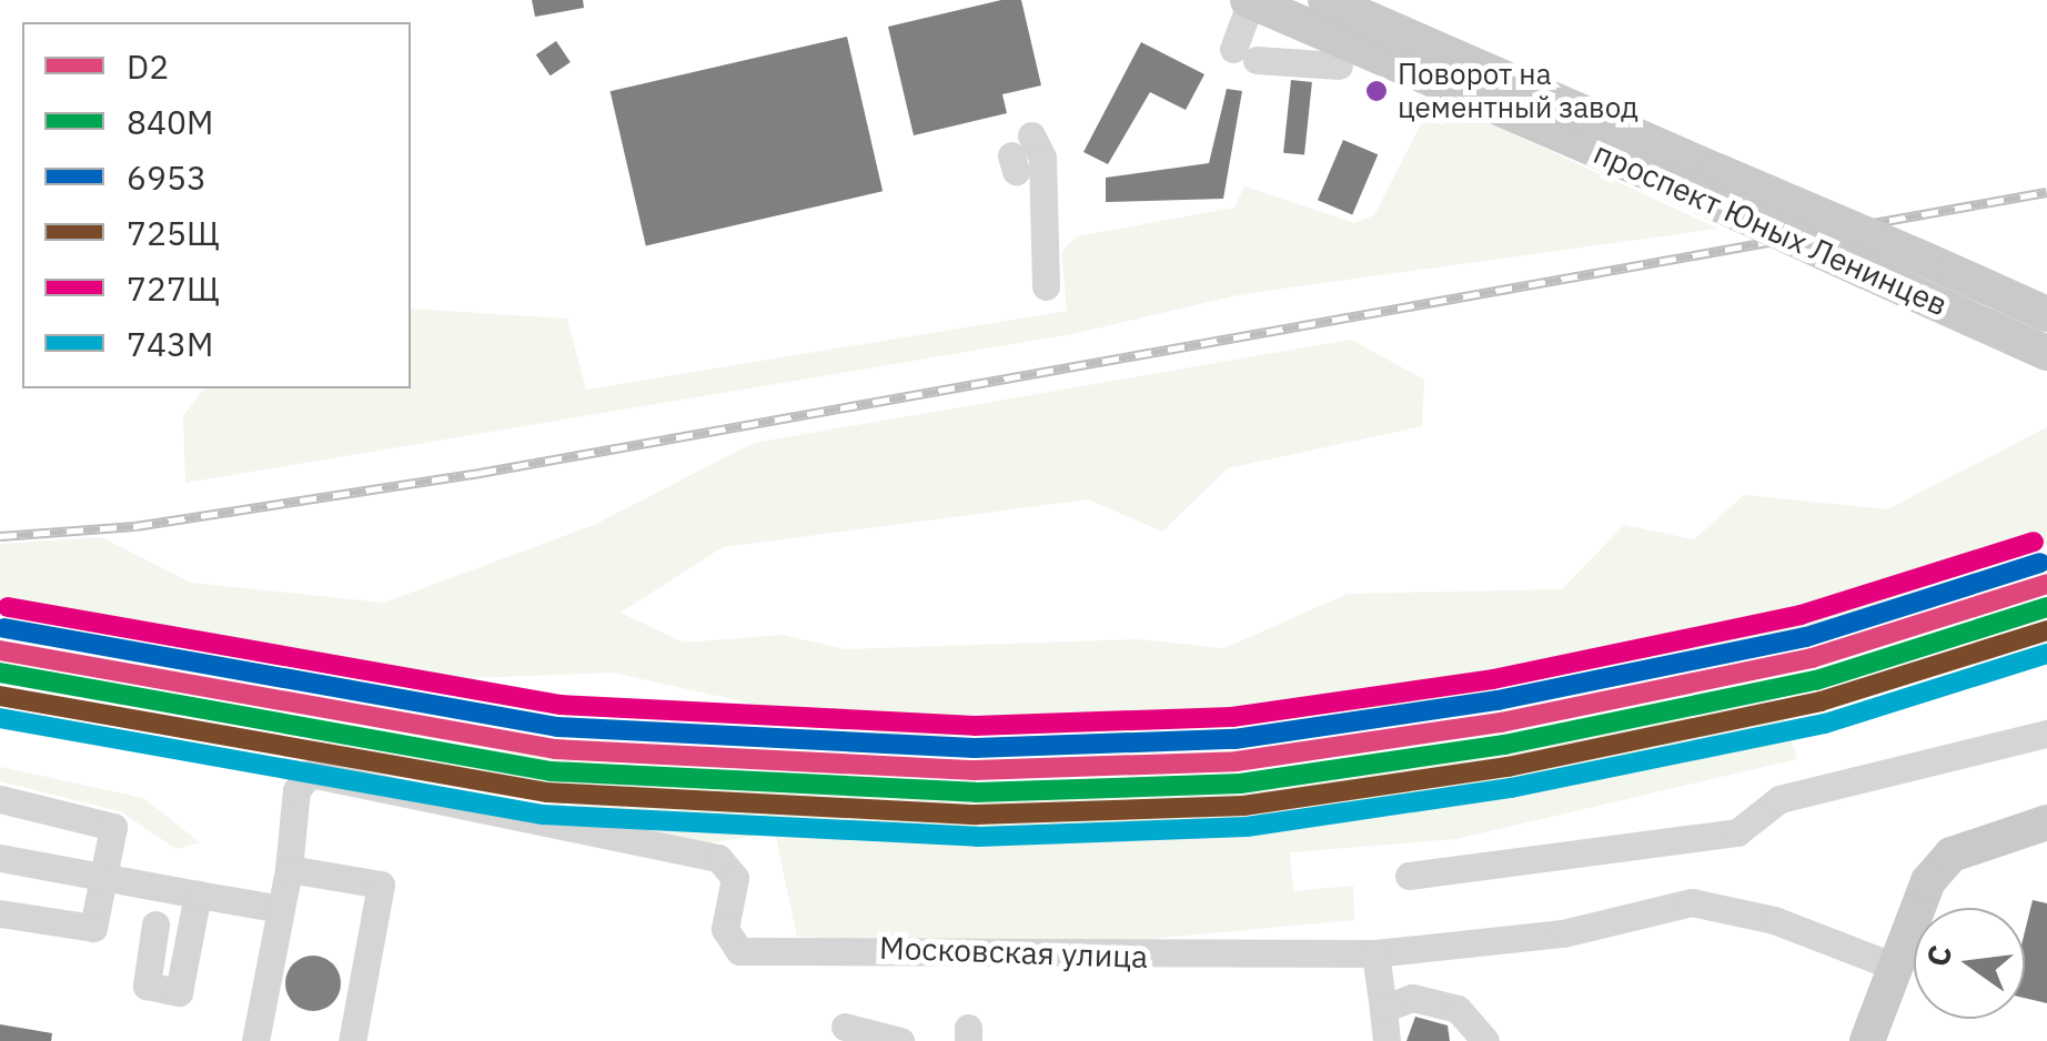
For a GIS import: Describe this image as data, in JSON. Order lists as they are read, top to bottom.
{
  "streets": {
    "main road": ["проспект Юных Ленинцев"],
    "street": ["Московская улица"]
  },
  "places": ["Поворот на цементный завод"],
  "lines": [
    "transit line 727Щ",
    "transit line 6953",
    "transit line D2",
    "transit line 840М",
    "transit line 725Щ",
    "transit line 743М"
  ],
  "legend": [
    "D2",
    "840М",
    "6953",
    "725Щ",
    "727Щ",
    "743М"
  ],
  "north": "left"
}
